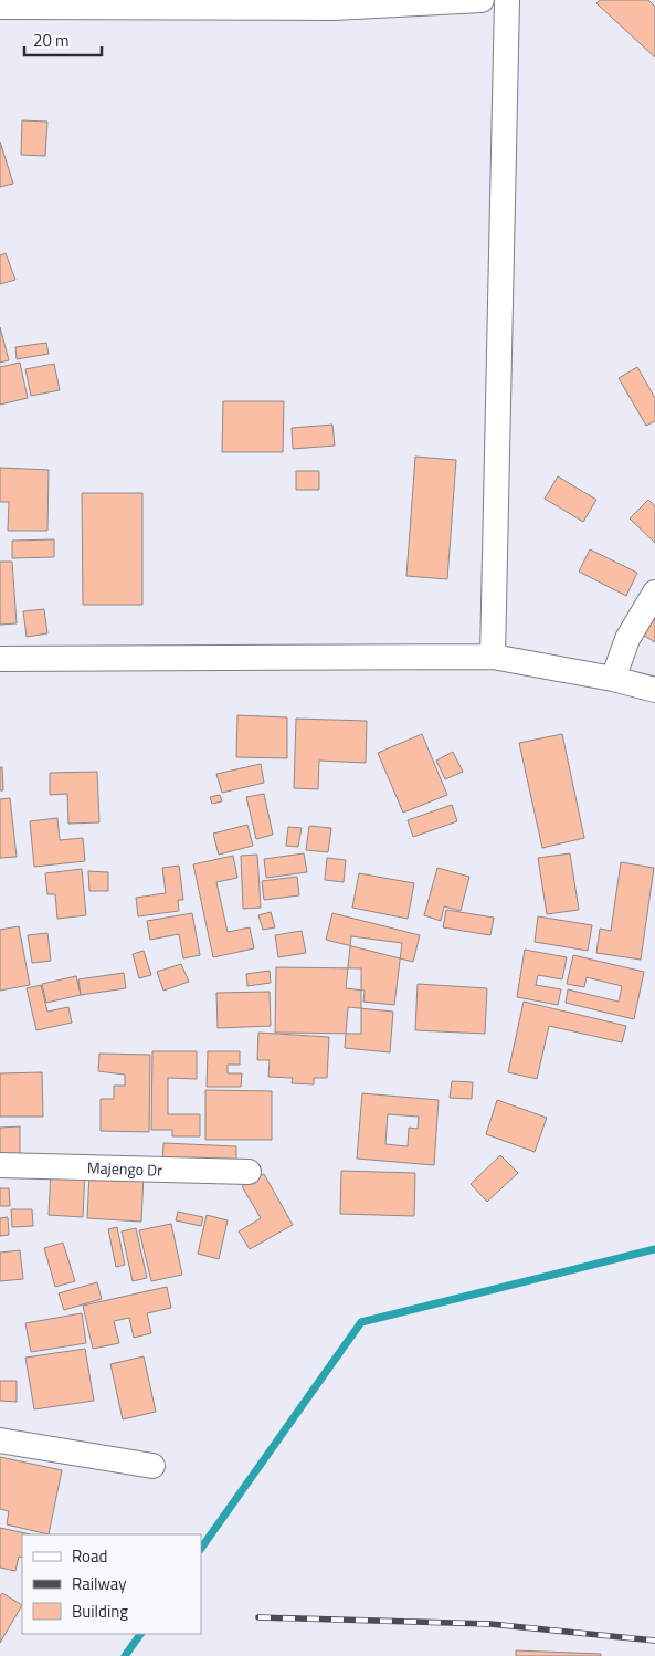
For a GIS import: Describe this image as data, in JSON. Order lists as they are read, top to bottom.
{
  "streets": {
    "street": ["Majengo Dr"]
  },
  "legend": ["Road", "Railway", "Building"],
  "scale_bar": "20 m"
}
